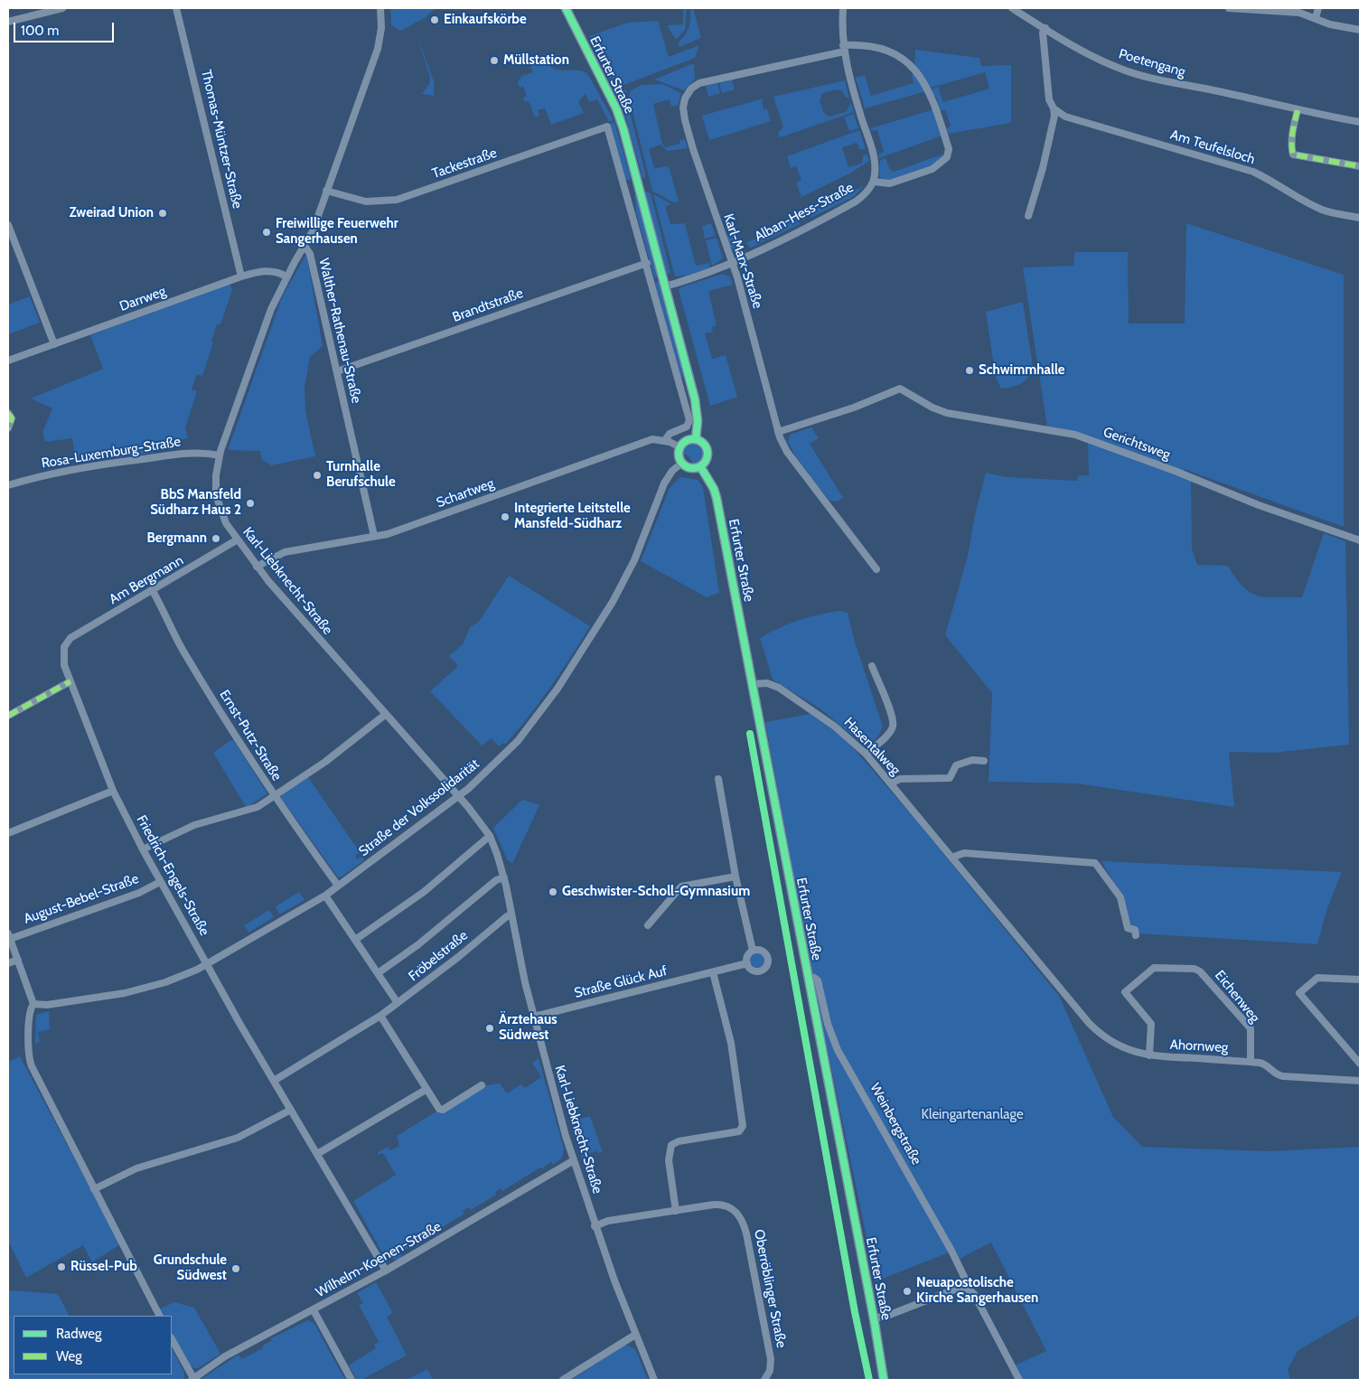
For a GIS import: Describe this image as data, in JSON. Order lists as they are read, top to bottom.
{
  "streets": {
    "main road": ["Erfurter Straße"],
    "street": [
      "Poetengang",
      "Thomas-Müntzer-Straße",
      "Am Teufelsloch",
      "Tackestraße",
      "Alban-Hess-Straße",
      "Karl-Marx-Straße",
      "Darrweg",
      "Brandtstraße",
      "Walther-Rathenau-Straße",
      "Gerichtsweg",
      "Rosa-Luxemburg-Straße",
      "Schartweg",
      "Am Bergmann",
      "Karl-Liebknecht-Straße",
      "Ernst-Putz-Straße",
      "Hasentalweg",
      "Straße der Volkssolidarität",
      "Friedrich-Engels-Straße",
      "August-Bebel-Straße",
      "Fröbelstraße",
      "Straße Glück Auf",
      "Eichenweg",
      "Ahornweg",
      "Weinbergstraße",
      "Wilhelm-Koenen-Straße",
      "Oberröblinger Straße"
    ]
  },
  "crossings": [
    ["Erfurter Straße", "Tackestraße"],
    ["Erfurter Straße", "Alban-Hess-Straße"],
    ["Erfurter Straße", "Brandtstraße"],
    ["Erfurter Straße", "Schartweg"],
    ["Erfurter Straße", "Hasentalweg"],
    ["Erfurter Straße", "Straße der Volkssolidarität"],
    ["Erfurter Straße", "Weinbergstraße"],
    ["Thomas-Müntzer-Straße", "Darrweg"],
    ["Tackestraße", "Walther-Rathenau-Straße"],
    ["Alban-Hess-Straße", "Karl-Marx-Straße"],
    ["Karl-Marx-Straße", "Gerichtsweg"],
    ["Darrweg", "Karl-Liebknecht-Straße"],
    ["Brandtstraße", "Walther-Rathenau-Straße"],
    ["Walther-Rathenau-Straße", "Schartweg"],
    ["Walther-Rathenau-Straße", "Karl-Liebknecht-Straße"],
    ["Rosa-Luxemburg-Straße", "Karl-Liebknecht-Straße"],
    ["Schartweg", "Karl-Liebknecht-Straße"],
    ["Schartweg", "Straße der Volkssolidarität"],
    ["Am Bergmann", "Karl-Liebknecht-Straße"],
    ["Am Bergmann", "Ernst-Putz-Straße"],
    ["Am Bergmann", "Friedrich-Engels-Straße"],
    ["Karl-Liebknecht-Straße", "Straße der Volkssolidarität"],
    ["Karl-Liebknecht-Straße", "Fröbelstraße"],
    ["Karl-Liebknecht-Straße", "Straße Glück Auf"],
    ["Karl-Liebknecht-Straße", "Wilhelm-Koenen-Straße"],
    ["Karl-Liebknecht-Straße", "Oberröblinger Straße"],
    ["Ernst-Putz-Straße", "Straße der Volkssolidarität"],
    ["Hasentalweg", "Ahornweg"],
    ["Straße der Volkssolidarität", "Friedrich-Engels-Straße"],
    ["Friedrich-Engels-Straße", "August-Bebel-Straße"],
    ["Friedrich-Engels-Straße", "Fröbelstraße"],
    ["Friedrich-Engels-Straße", "Wilhelm-Koenen-Straße"],
    ["Eichenweg", "Ahornweg"]
  ],
  "parks": ["Kleingartenanlage"],
  "places": [
    "Einkaufskörbe",
    "Müllstation",
    "Zweirad Union",
    "Freiwillige Feuerwehr Sangerhausen",
    "Schwimmhalle",
    "Turnhalle Berufschule",
    "BbS Mansfeld Südharz Haus 2",
    "Integrierte Leitstelle Mansfeld-Südharz",
    "Bergmann",
    "Geschwister-Scholl-Gymnasium",
    "Ärztehaus Südwest",
    "Rüssel-Pub",
    "Grundschule Südwest",
    "Neuapostolische Kirche Sangerhausen"
  ],
  "legend": ["Radweg", "Weg"],
  "scale_bar": "100 m"
}
